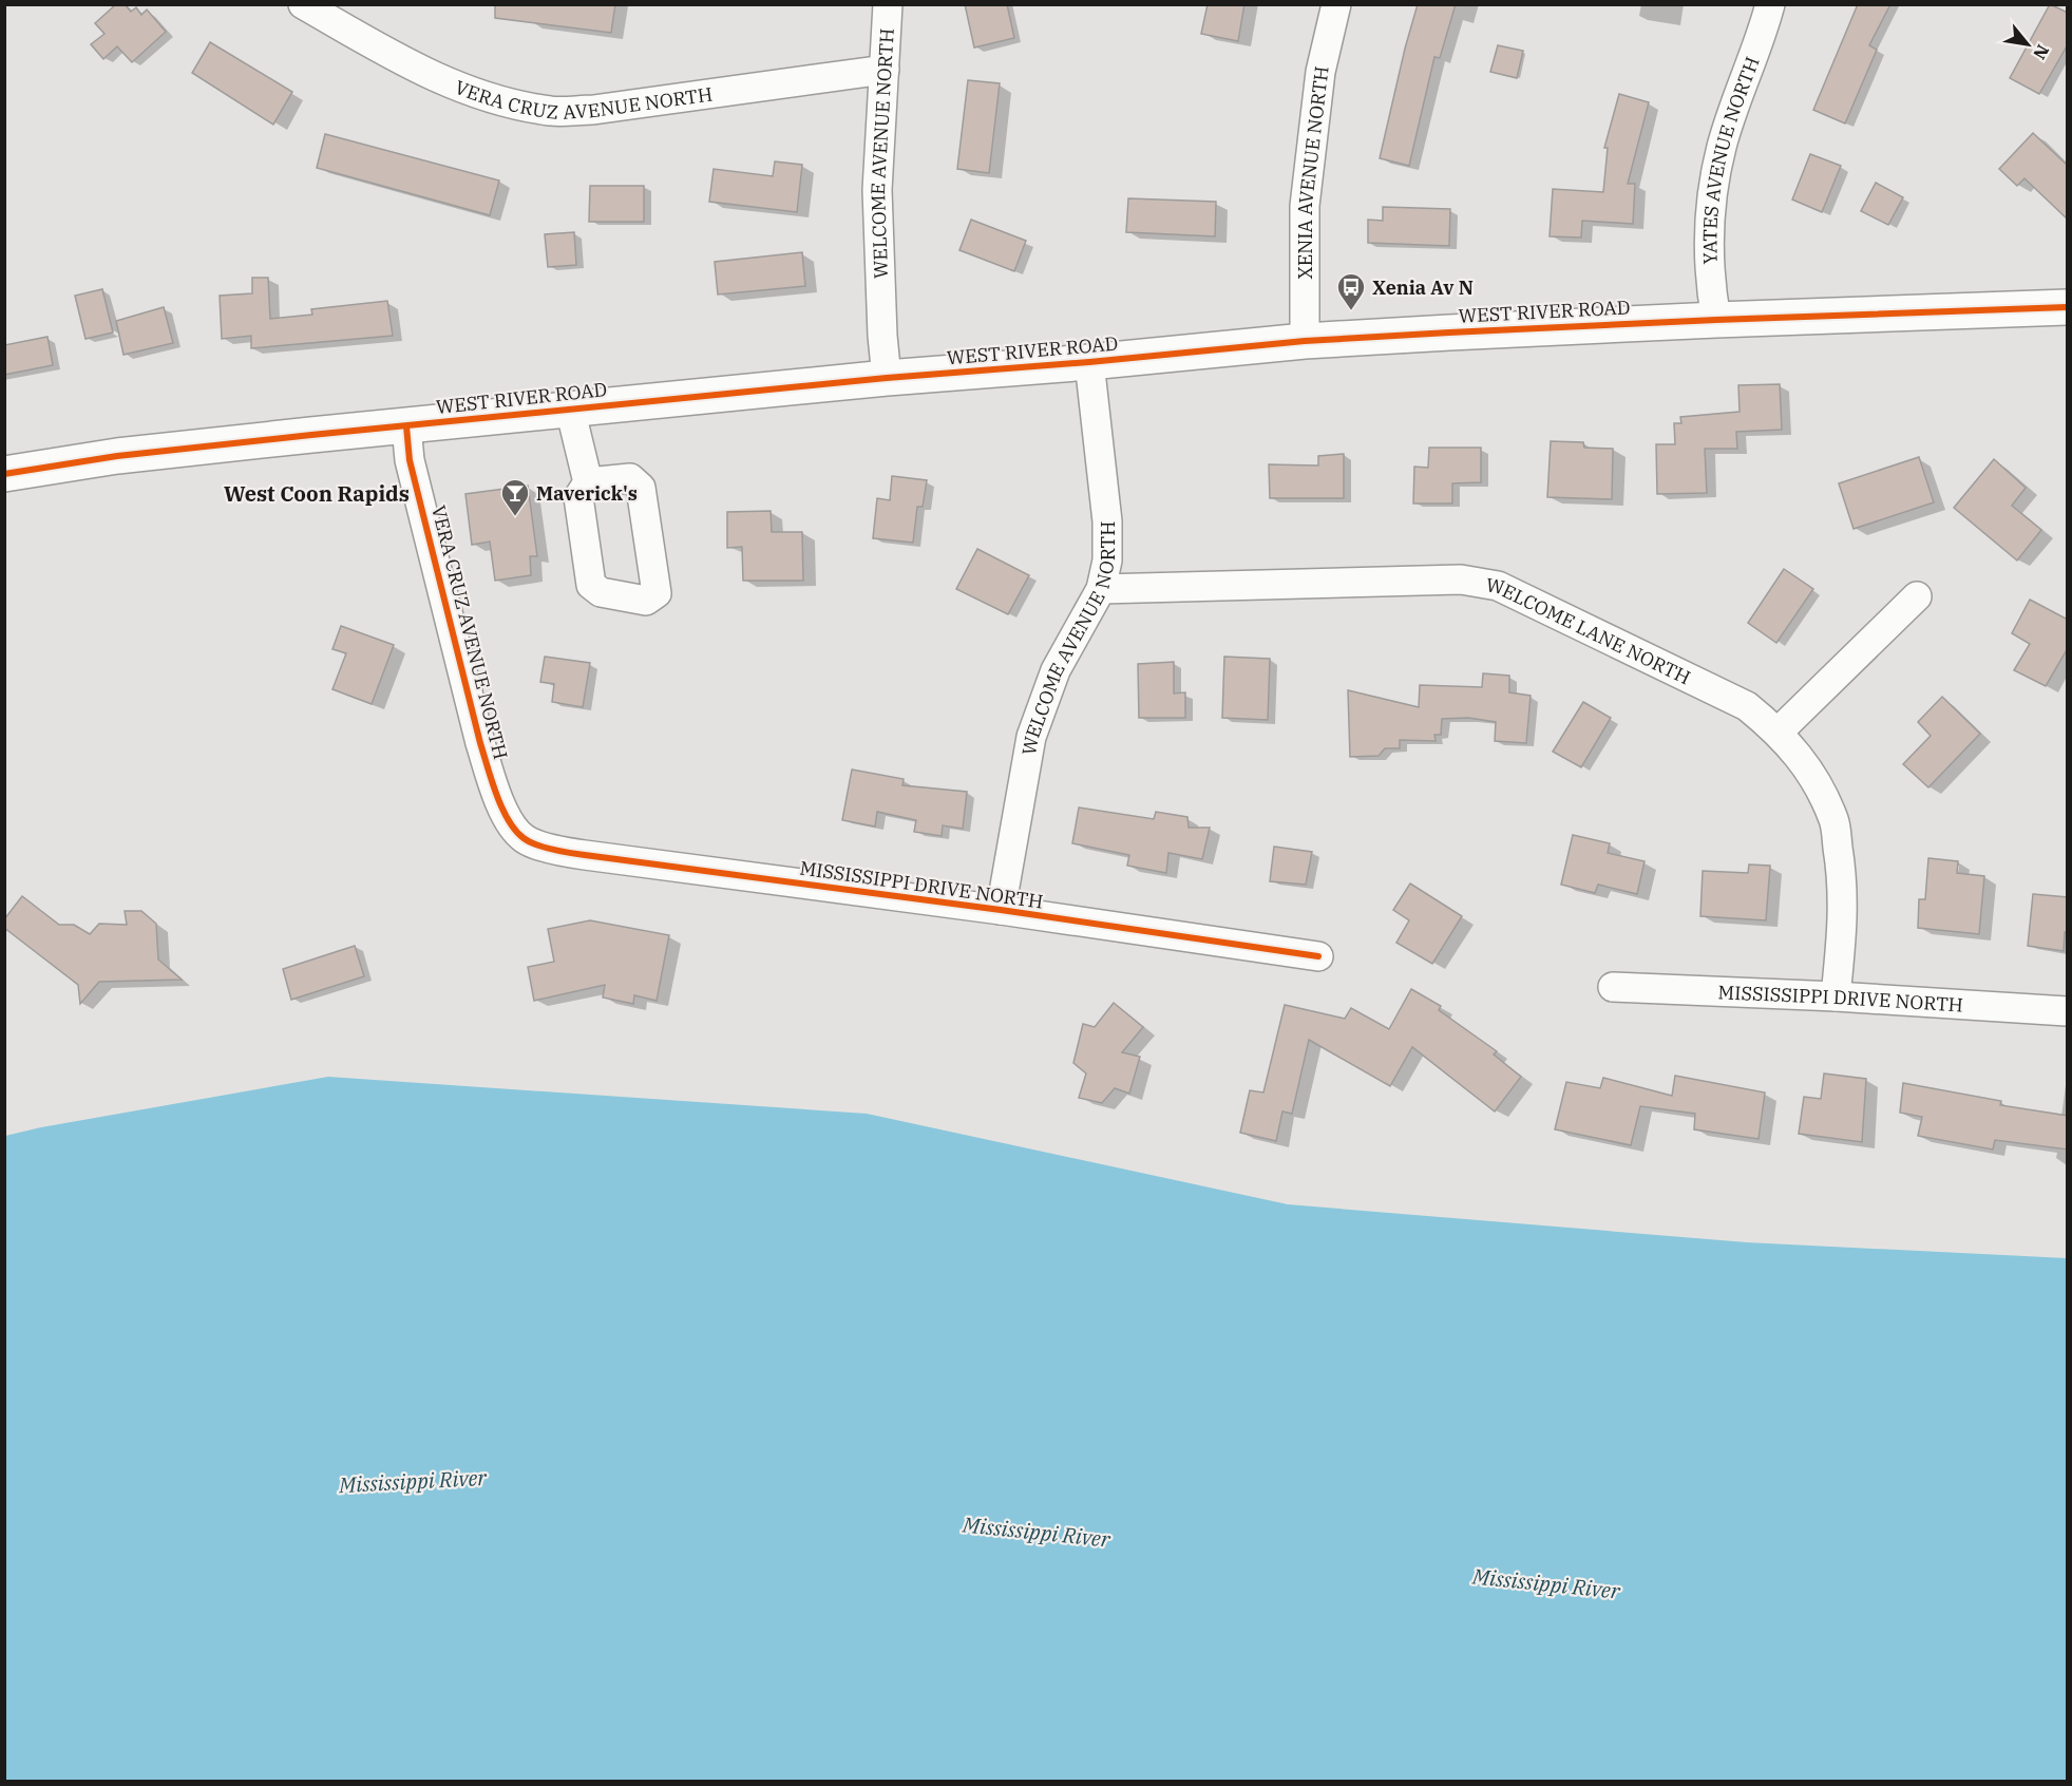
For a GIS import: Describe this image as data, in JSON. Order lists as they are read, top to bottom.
{
  "streets": {
    "main road": ["WEST RIVER ROAD"],
    "street": [
      "VERA CRUZ AVENUE NORTH",
      "WELCOME AVENUE NORTH",
      "YATES AVENUE NORTH",
      "XENIA AVENUE NORTH",
      "WELCOME LANE NORTH",
      "MISSISSIPPI DRIVE NORTH"
    ]
  },
  "crossings": [
    ["VERA CRUZ AVENUE NORTH", "WELCOME AVENUE NORTH"],
    ["VERA CRUZ AVENUE NORTH", "WEST RIVER ROAD"],
    ["VERA CRUZ AVENUE NORTH", "MISSISSIPPI DRIVE NORTH"],
    ["WELCOME AVENUE NORTH", "WEST RIVER ROAD"],
    ["WELCOME AVENUE NORTH", "WELCOME LANE NORTH"],
    ["WELCOME AVENUE NORTH", "MISSISSIPPI DRIVE NORTH"],
    ["YATES AVENUE NORTH", "WEST RIVER ROAD"],
    ["XENIA AVENUE NORTH", "WEST RIVER ROAD"],
    ["WELCOME LANE NORTH", "MISSISSIPPI DRIVE NORTH"]
  ],
  "districts": ["West Coon Rapids"],
  "water": ["Mississippi River"],
  "places": {
    "bus stop": ["Xenia Av N"],
    "bar": ["Maverick's"]
  },
  "north": "bottom right"
}
